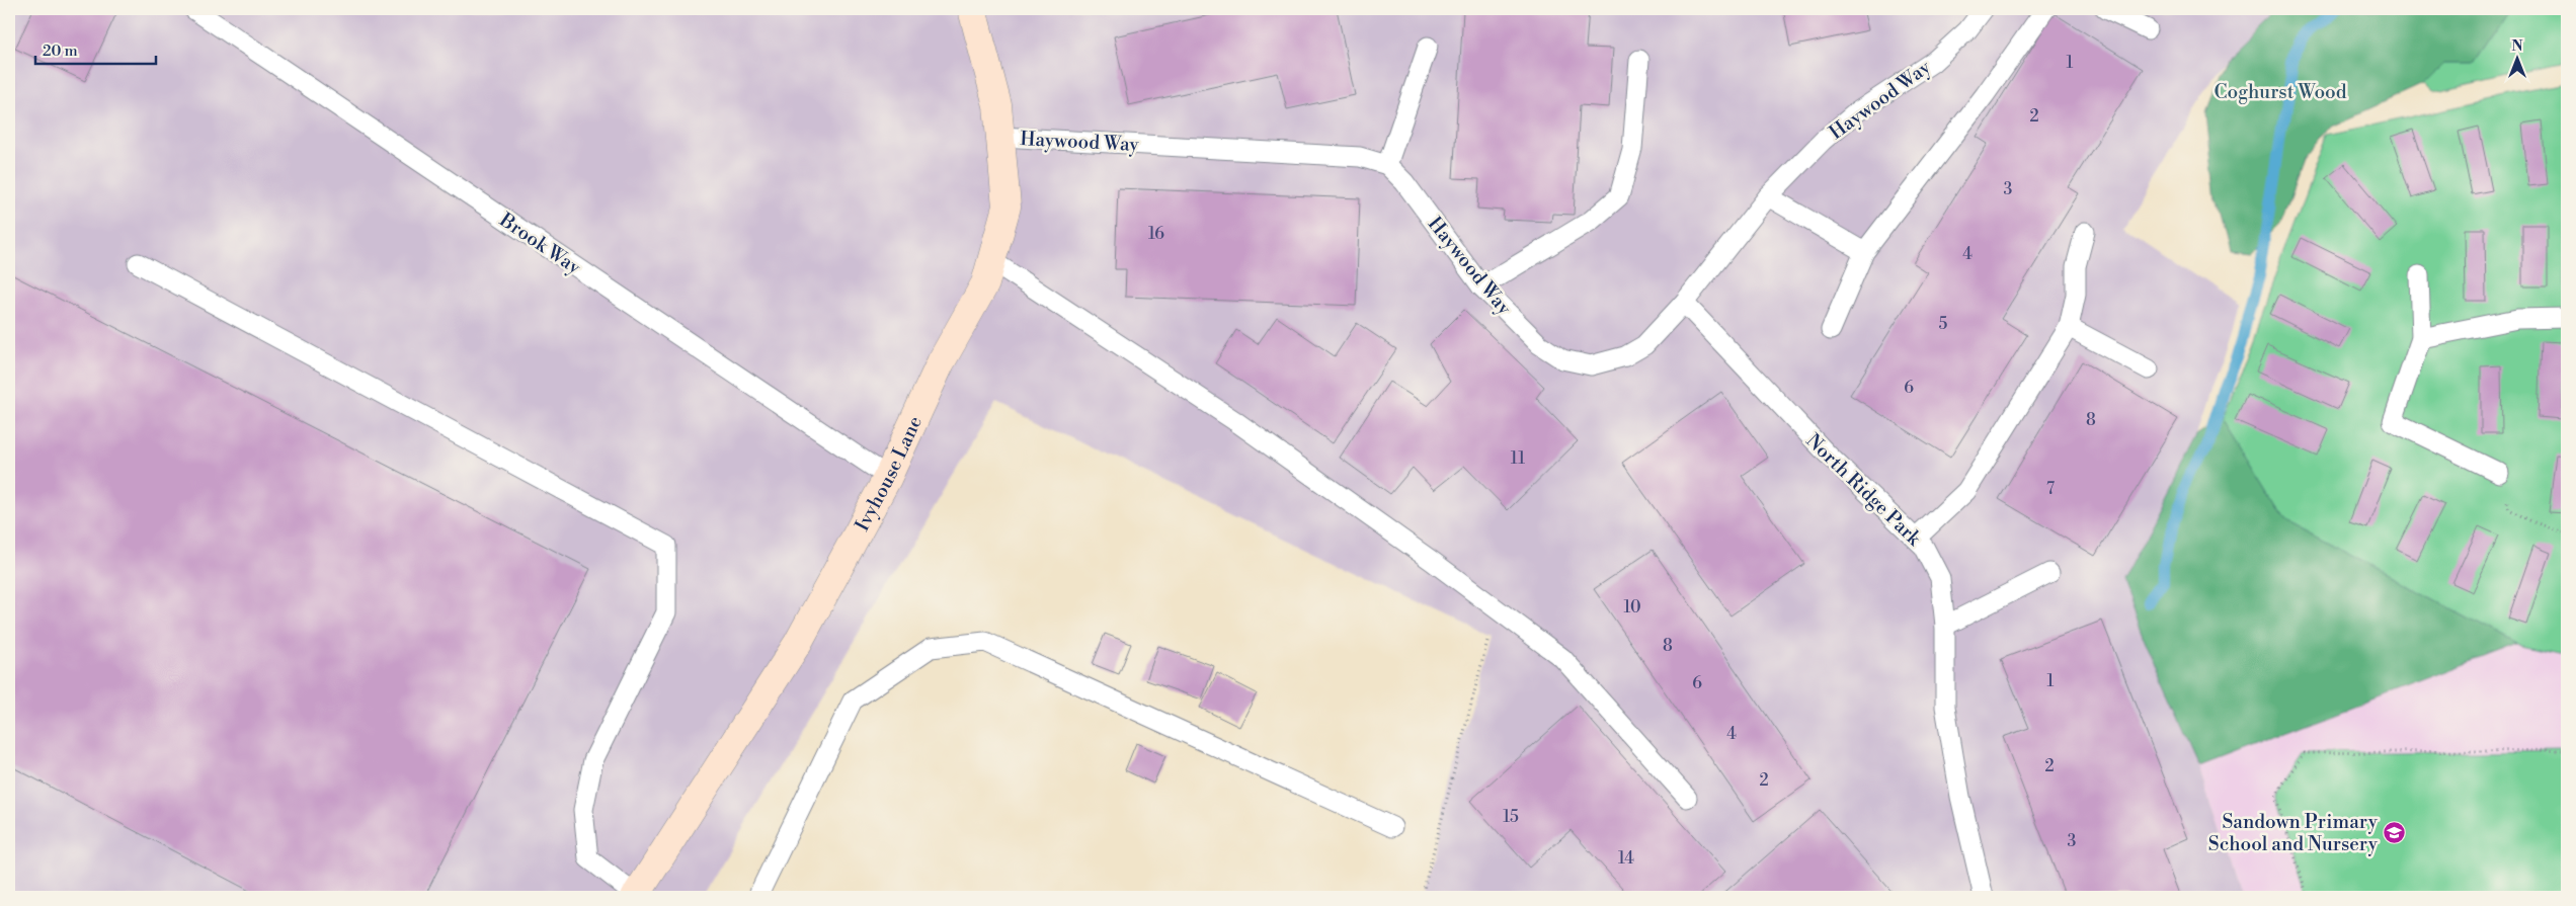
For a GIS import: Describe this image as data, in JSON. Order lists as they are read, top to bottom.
{
  "streets": {
    "street": ["Ivyhouse Lane"],
    "lane": ["Haywood Way", "Brook Way", "North Ridge Park"]
  },
  "crossings": [
    ["Haywood Way", "Ivyhouse Lane"],
    ["Haywood Way", "North Ridge Park"],
    ["Brook Way", "Ivyhouse Lane"]
  ],
  "parks": ["Coghurst Wood"],
  "places": {
    "school or university": ["Sandown Primary School and Nursery"]
  },
  "house_numbers": [
    "1",
    "2",
    "3",
    "16",
    "4",
    "5",
    "6",
    "8",
    "11",
    "7",
    "10",
    "8",
    "1",
    "6",
    "4",
    "2",
    "2",
    "15",
    "3",
    "14"
  ],
  "scale_bar": "20 m",
  "north": "top"
}
